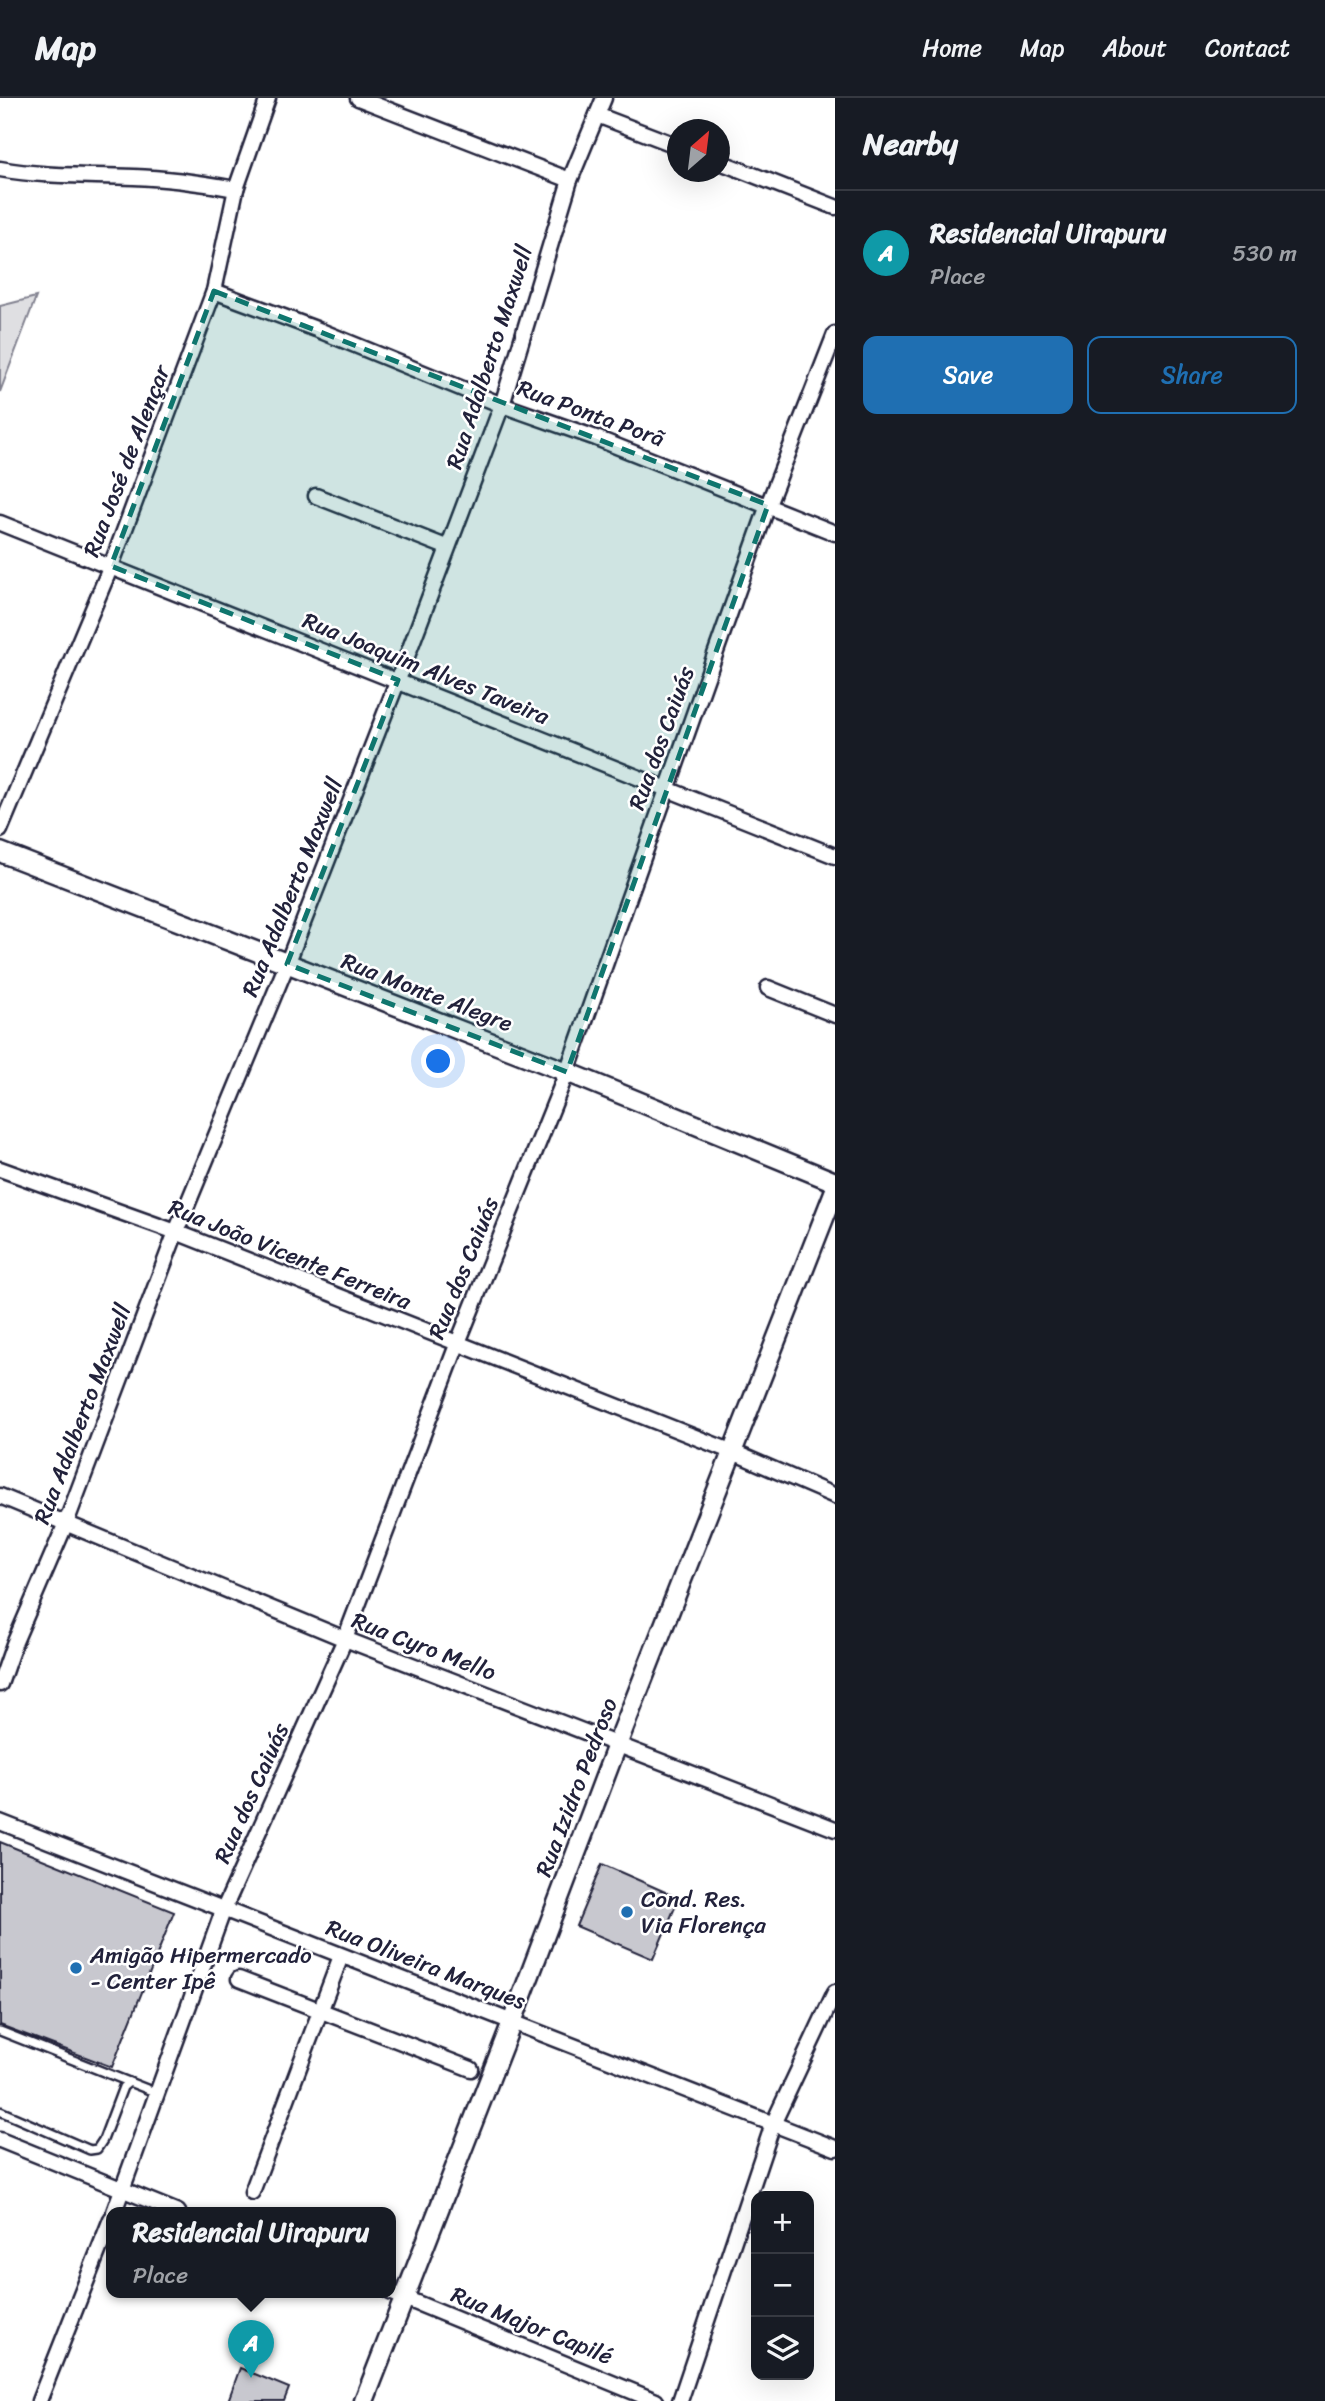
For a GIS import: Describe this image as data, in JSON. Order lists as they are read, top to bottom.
{
  "streets": {
    "street": [
      "Rua Adalberto Maxwell",
      "Rua Ponta Porã",
      "Rua José de Alençar",
      "Rua Joaquim Alves Taveira",
      "Rua dos Caiuás",
      "Rua Monte Alegre",
      "Rua João Vicente Ferreira",
      "Rua Cyro Mello",
      "Rua Izidro Pedroso",
      "Rua Oliveira Marques",
      "Rua Major Capilé"
    ]
  },
  "crossings": [
    ["Rua Adalberto Maxwell", "Rua Ponta Porã"],
    ["Rua Adalberto Maxwell", "Rua Joaquim Alves Taveira"],
    ["Rua Adalberto Maxwell", "Rua Monte Alegre"],
    ["Rua Adalberto Maxwell", "Rua João Vicente Ferreira"],
    ["Rua Adalberto Maxwell", "Rua Cyro Mello"],
    ["Rua Ponta Porã", "Rua José de Alençar"],
    ["Rua Ponta Porã", "Rua dos Caiuás"],
    ["Rua José de Alençar", "Rua Joaquim Alves Taveira"],
    ["Rua Joaquim Alves Taveira", "Rua dos Caiuás"],
    ["Rua dos Caiuás", "Rua Monte Alegre"],
    ["Rua dos Caiuás", "Rua João Vicente Ferreira"],
    ["Rua dos Caiuás", "Rua Cyro Mello"],
    ["Rua dos Caiuás", "Rua Oliveira Marques"],
    ["Rua João Vicente Ferreira", "Rua Izidro Pedroso"],
    ["Rua Cyro Mello", "Rua Izidro Pedroso"],
    ["Rua Izidro Pedroso", "Rua Oliveira Marques"],
    ["Rua Izidro Pedroso", "Rua Major Capilé"]
  ],
  "places": ["Cond. Res. Via Florença", "Amigão Hipermercado - Center Ipê"],
  "north": "top right",
  "page": {
    "header": "Map",
    "nav": [
      "Home",
      "Map",
      "About",
      "Contact"
    ],
    "heading": "Nearby",
    "list": [
      {
        "mark": "A",
        "name": "Residencial Uirapuru",
        "note": "Place",
        "value": "530 m"
      }
    ],
    "buttons": ["Save", "Share"],
    "map_buttons": ["+", "−"],
    "popup": ["Residencial Uirapuru", "Place"],
    "pins": "A"
  }
}
